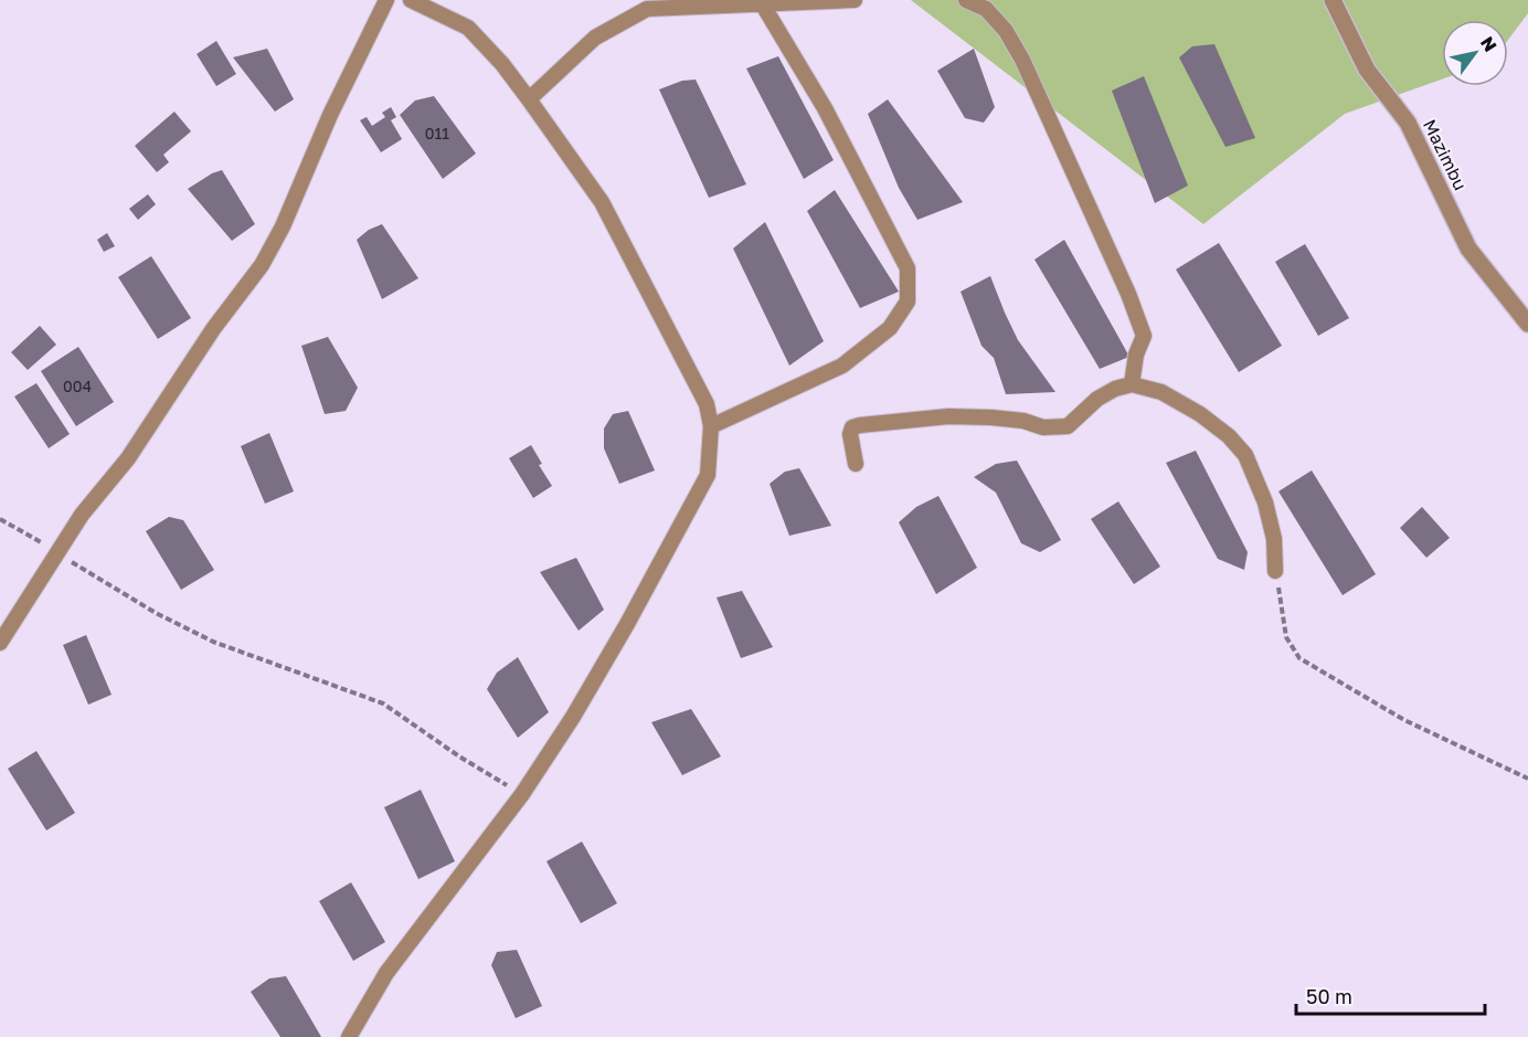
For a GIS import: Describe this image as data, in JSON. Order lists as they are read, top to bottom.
{
  "streets": {
    "street": ["Mazimbu"]
  },
  "house_numbers": ["011", "004"],
  "scale_bar": "50 m",
  "north": "top right"
}
